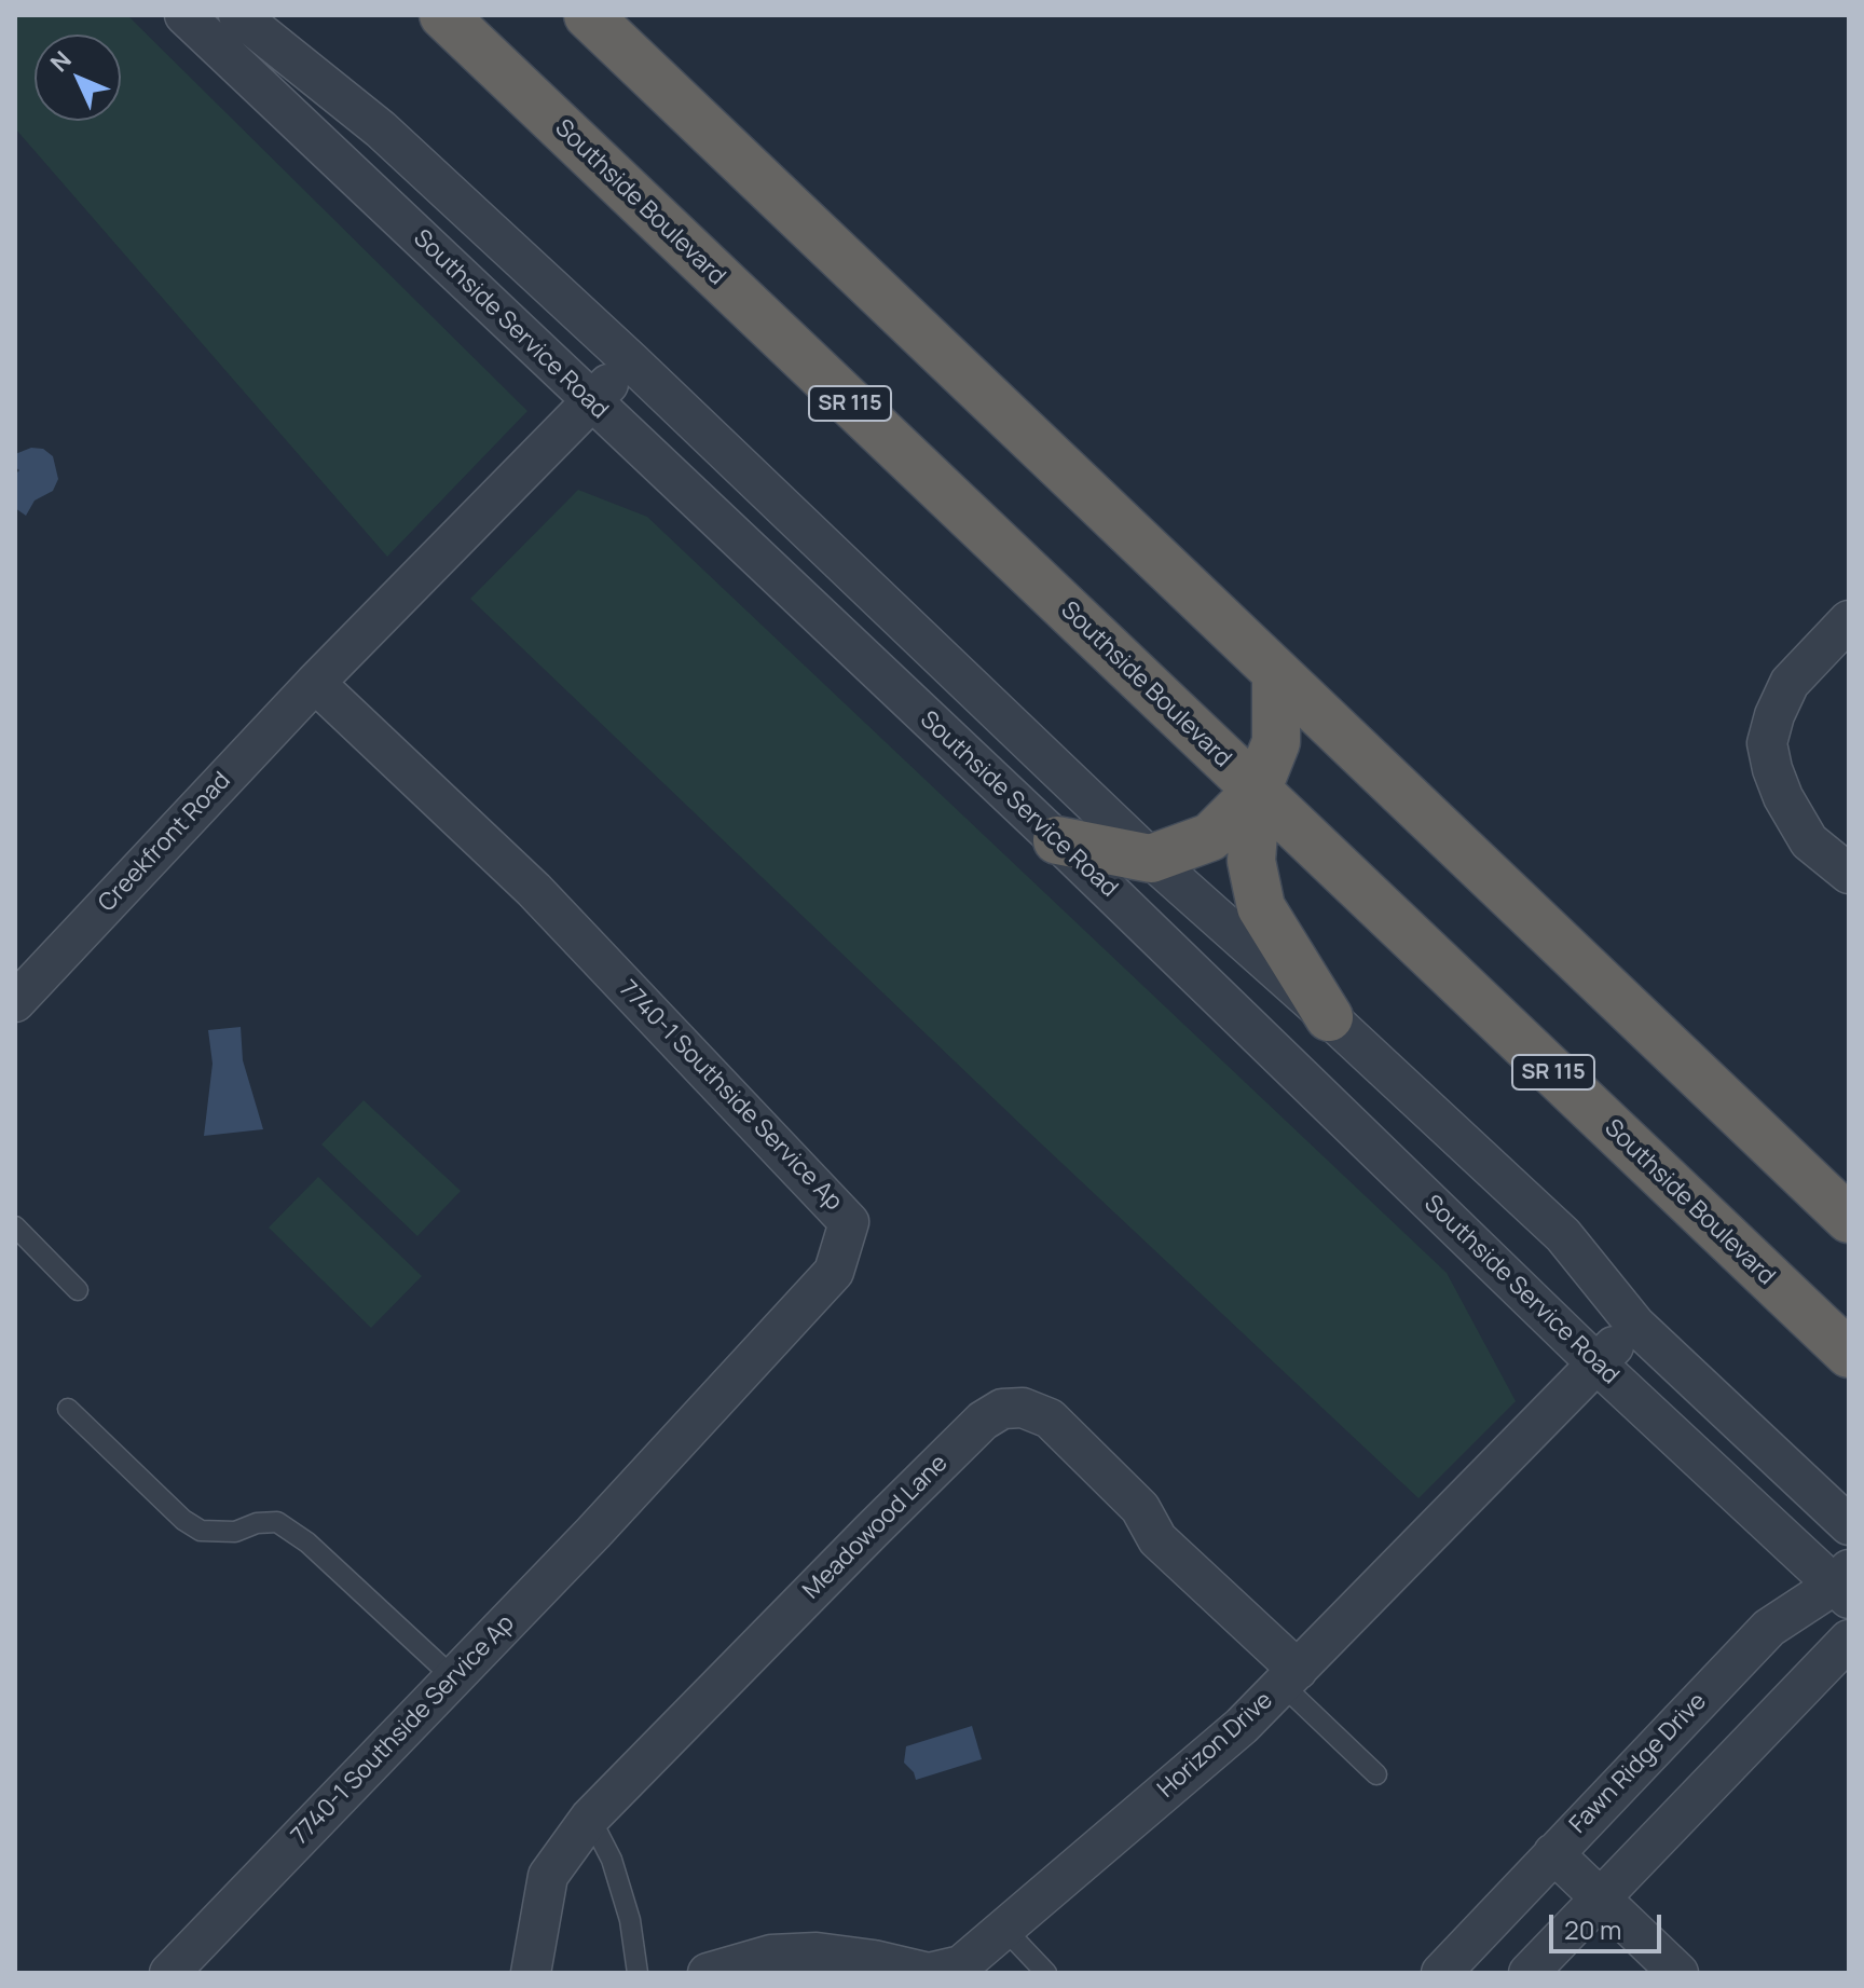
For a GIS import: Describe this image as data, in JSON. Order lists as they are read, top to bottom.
{
  "streets": {
    "highway": ["Southside Boulevard", "SR 115"],
    "street": [
      "Southside Service Road",
      "Creekfront Road",
      "7740-1 Southside Service Ap",
      "Meadowood Lane",
      "Horizon Drive",
      "Fawn Ridge Drive"
    ]
  },
  "crossings": [
    ["Southside Service Road", "Horizon Drive"],
    ["Southside Service Road", "Fawn Ridge Drive"],
    ["Creekfront Road", "7740-1 Southside Service Ap"],
    ["Meadowood Lane", "Horizon Drive"]
  ],
  "scale_bar": "20 m",
  "north": "top left"
}
